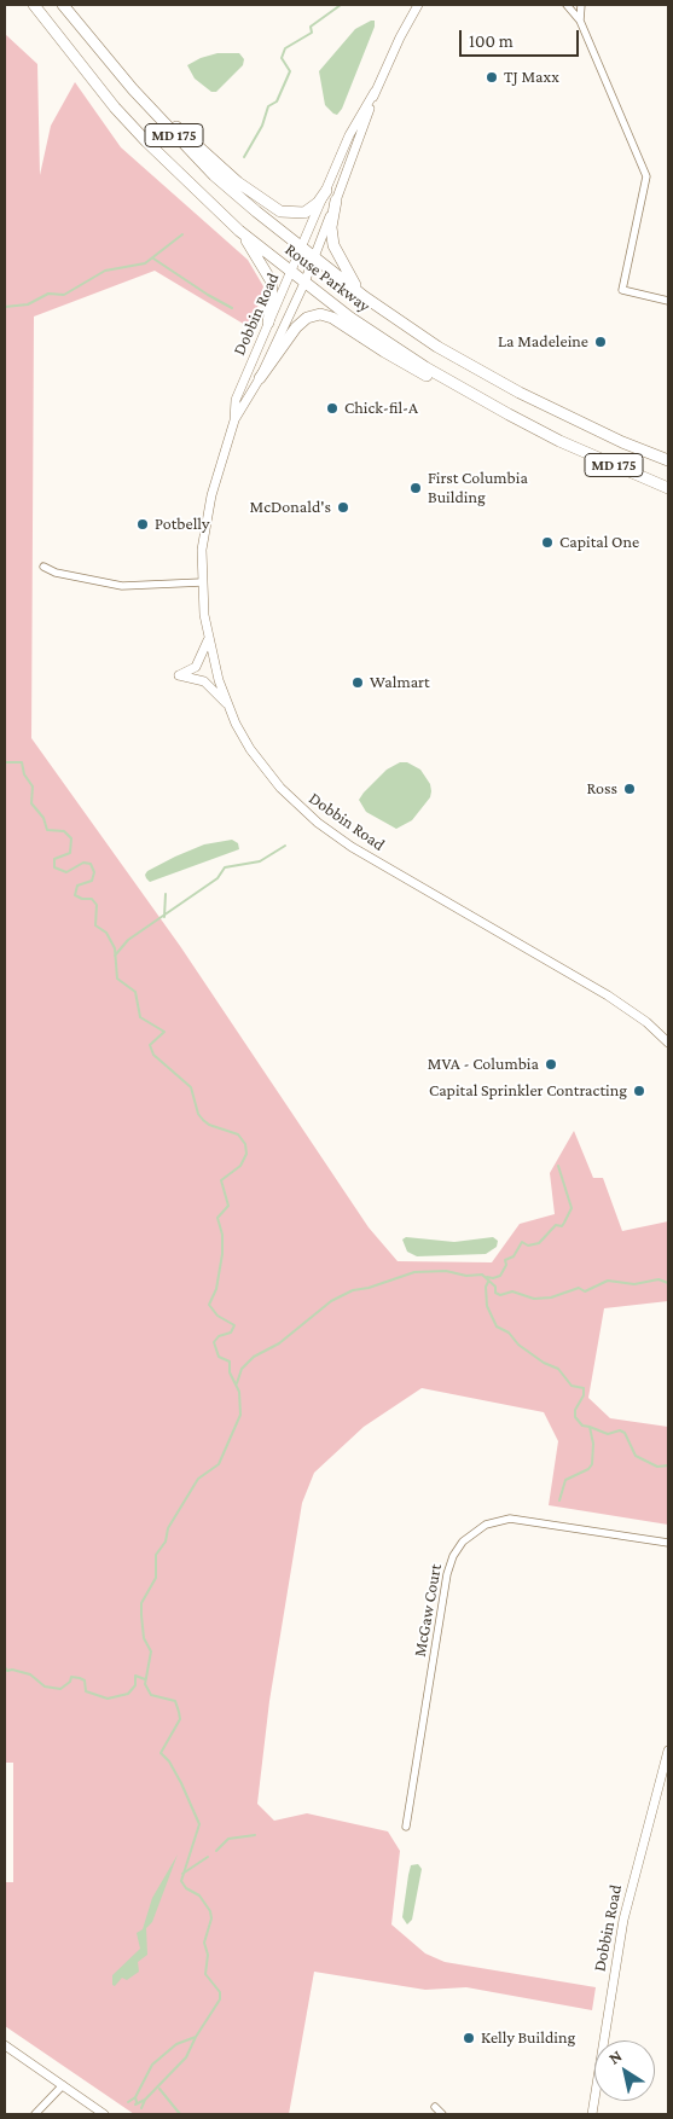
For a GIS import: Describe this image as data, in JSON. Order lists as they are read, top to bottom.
{
  "streets": {
    "main road": ["MD 175", "Rouse Parkway"],
    "street": ["Dobbin Road", "McGaw Court"]
  },
  "crossings": [
    ["Rouse Parkway", "Dobbin Road"]
  ],
  "places": [
    "TJ Maxx",
    "La Madeleine",
    "Chick-fil-A",
    "First Columbia Building",
    "McDonald's",
    "Potbelly",
    "Capital One",
    "Walmart",
    "Ross",
    "MVA - Columbia",
    "Capital Sprinkler Contracting",
    "Kelly Building"
  ],
  "scale_bar": "100 m",
  "north": "top left"
}
